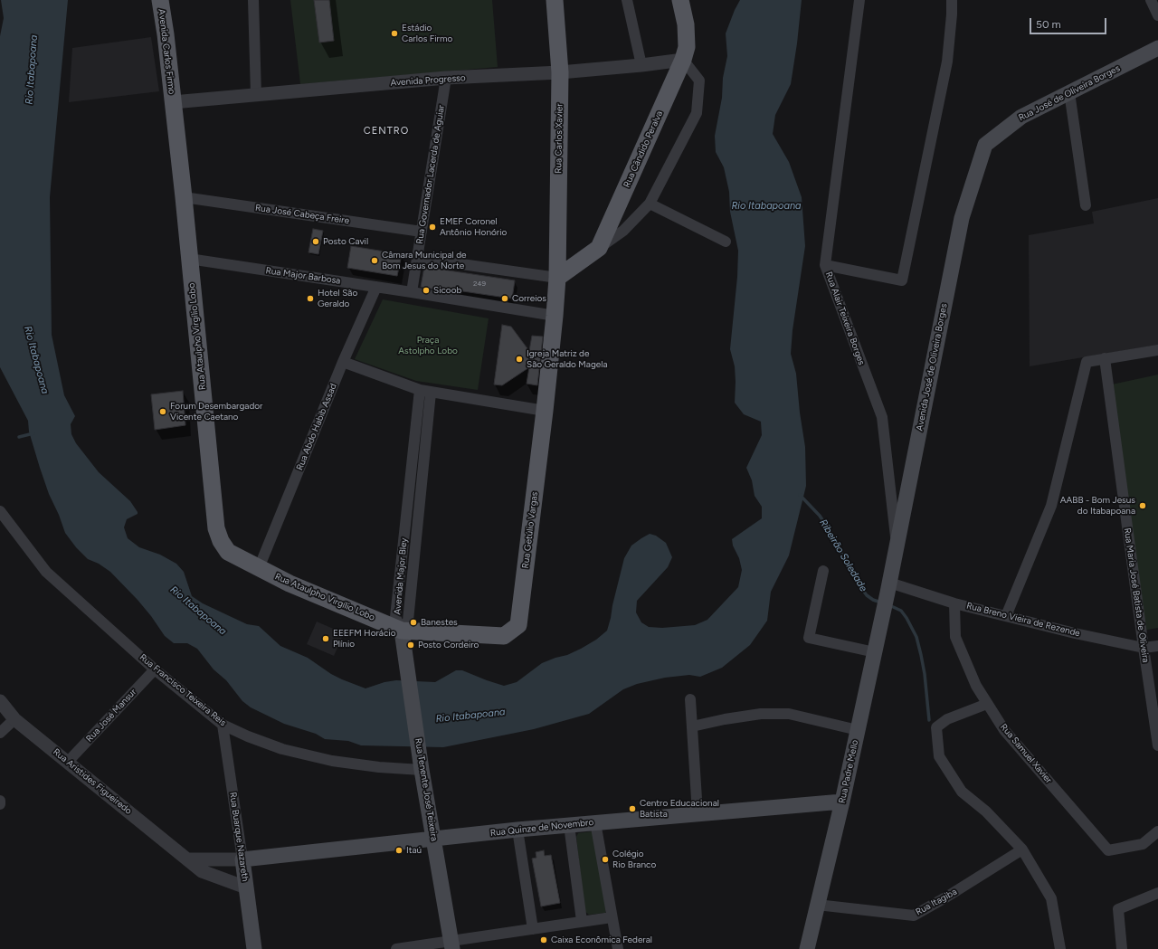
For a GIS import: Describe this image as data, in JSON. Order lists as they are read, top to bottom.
{
  "streets": {
    "main road": [
      "Avenida Carlos Firmo",
      "Rua José de Oliveira Borges",
      "Rua Carlos Xavier",
      "Rua Cândido Peralva",
      "Rua Ataulpho Virgílio Lobo",
      "Avenida José de Oliveira Borges",
      "Rua Getúlio Vargas",
      "Rua Padre Mello",
      "Rua Tenente José Teixeira",
      "Rua Quinze de Novembro",
      "Rua Buarque Nazareth"
    ],
    "street": [
      "Avenida Progresso",
      "Rua Governador Lacerda de Aguiar",
      "Rua José Cabeça Freire",
      "Rua Major Barbosa",
      "Rua Alair Teixeira Borges",
      "Rua Abdo Habib Assad",
      "Avenida Major Bley",
      "Rua Maria José Batista de Oliveira",
      "Rua Breno Vieira de Rezende",
      "Rua Francisco Teixeira Reis",
      "Rua José Mansur",
      "Rua Samuel Xavier",
      "Rua Aristides Figueiredo",
      "Rua Itagiba"
    ]
  },
  "crossings": [
    ["Avenida Carlos Firmo", "Avenida Progresso"],
    ["Avenida Carlos Firmo", "Rua Ataulpho Virgílio Lobo"],
    ["Avenida Progresso", "Rua Carlos Xavier"],
    ["Avenida Progresso", "Rua Cândido Peralva"],
    ["Avenida Progresso", "Rua Governador Lacerda de Aguiar"],
    ["Avenida Progresso", "Rua Ataulpho Virgílio Lobo"],
    ["Rua José de Oliveira Borges", "Avenida José de Oliveira Borges"],
    ["Rua Carlos Xavier", "Rua Major Barbosa"],
    ["Rua Carlos Xavier", "Rua Getúlio Vargas"],
    ["Rua Governador Lacerda de Aguiar", "Rua José Cabeça Freire"],
    ["Rua Governador Lacerda de Aguiar", "Rua Major Barbosa"],
    ["Rua José Cabeça Freire", "Rua Ataulpho Virgílio Lobo"],
    ["Rua Major Barbosa", "Rua Ataulpho Virgílio Lobo"],
    ["Rua Major Barbosa", "Rua Abdo Habib Assad"],
    ["Rua Major Barbosa", "Rua Getúlio Vargas"],
    ["Rua Alair Teixeira Borges", "Avenida José de Oliveira Borges"],
    ["Rua Ataulpho Virgílio Lobo", "Rua Abdo Habib Assad"],
    ["Rua Ataulpho Virgílio Lobo", "Rua Getúlio Vargas"],
    ["Rua Ataulpho Virgílio Lobo", "Avenida Major Bley"],
    ["Rua Ataulpho Virgílio Lobo", "Rua Tenente José Teixeira"],
    ["Avenida José de Oliveira Borges", "Rua Breno Vieira de Rezende"],
    ["Avenida José de Oliveira Borges", "Rua Padre Mello"],
    ["Rua Getúlio Vargas", "Avenida Major Bley"],
    ["Rua Getúlio Vargas", "Rua Tenente José Teixeira"],
    ["Avenida Major Bley", "Rua Tenente José Teixeira"],
    ["Rua Maria José Batista de Oliveira", "Rua Breno Vieira de Rezende"],
    ["Rua Breno Vieira de Rezende", "Rua Samuel Xavier"],
    ["Rua Breno Vieira de Rezende", "Rua Padre Mello"],
    ["Rua Francisco Teixeira Reis", "Rua José Mansur"],
    ["Rua Francisco Teixeira Reis", "Rua Tenente José Teixeira"],
    ["Rua Francisco Teixeira Reis", "Rua Buarque Nazareth"],
    ["Rua José Mansur", "Rua Aristides Figueiredo"],
    ["Rua Padre Mello", "Rua Quinze de Novembro"],
    ["Rua Padre Mello", "Rua Itagiba"],
    ["Rua Aristides Figueiredo", "Rua Buarque Nazareth"],
    ["Rua Tenente José Teixeira", "Rua Quinze de Novembro"],
    ["Rua Quinze de Novembro", "Rua Buarque Nazareth"]
  ],
  "districts": ["CENTRO"],
  "water": ["Rio Itabapoana", "Ribeirão Soledade"],
  "parks": ["Praça Astolpho Lobo"],
  "places": [
    "Estádio Carlos Firmo",
    "EMEF Coronel Antônio Honório",
    "Posto Cavil",
    "Câmara Municipal de Bom Jesus do Norte",
    "Sicoob",
    "Hotel São Geraldo",
    "Correios",
    "Igreja Matriz de São Geraldo Magela",
    "Forum Desembargador Vicente Caetano",
    "AABB - Bom Jesus do Itabapoana",
    "Banestes",
    "EEEFM Horácio Plínio",
    "Posto Cordeiro",
    "Centro Educacional Batista",
    "Itaú",
    "Colégio Rio Branco",
    "Caixa Econômica Federal"
  ],
  "house_numbers": ["249"],
  "scale_bar": "50 m"
}
